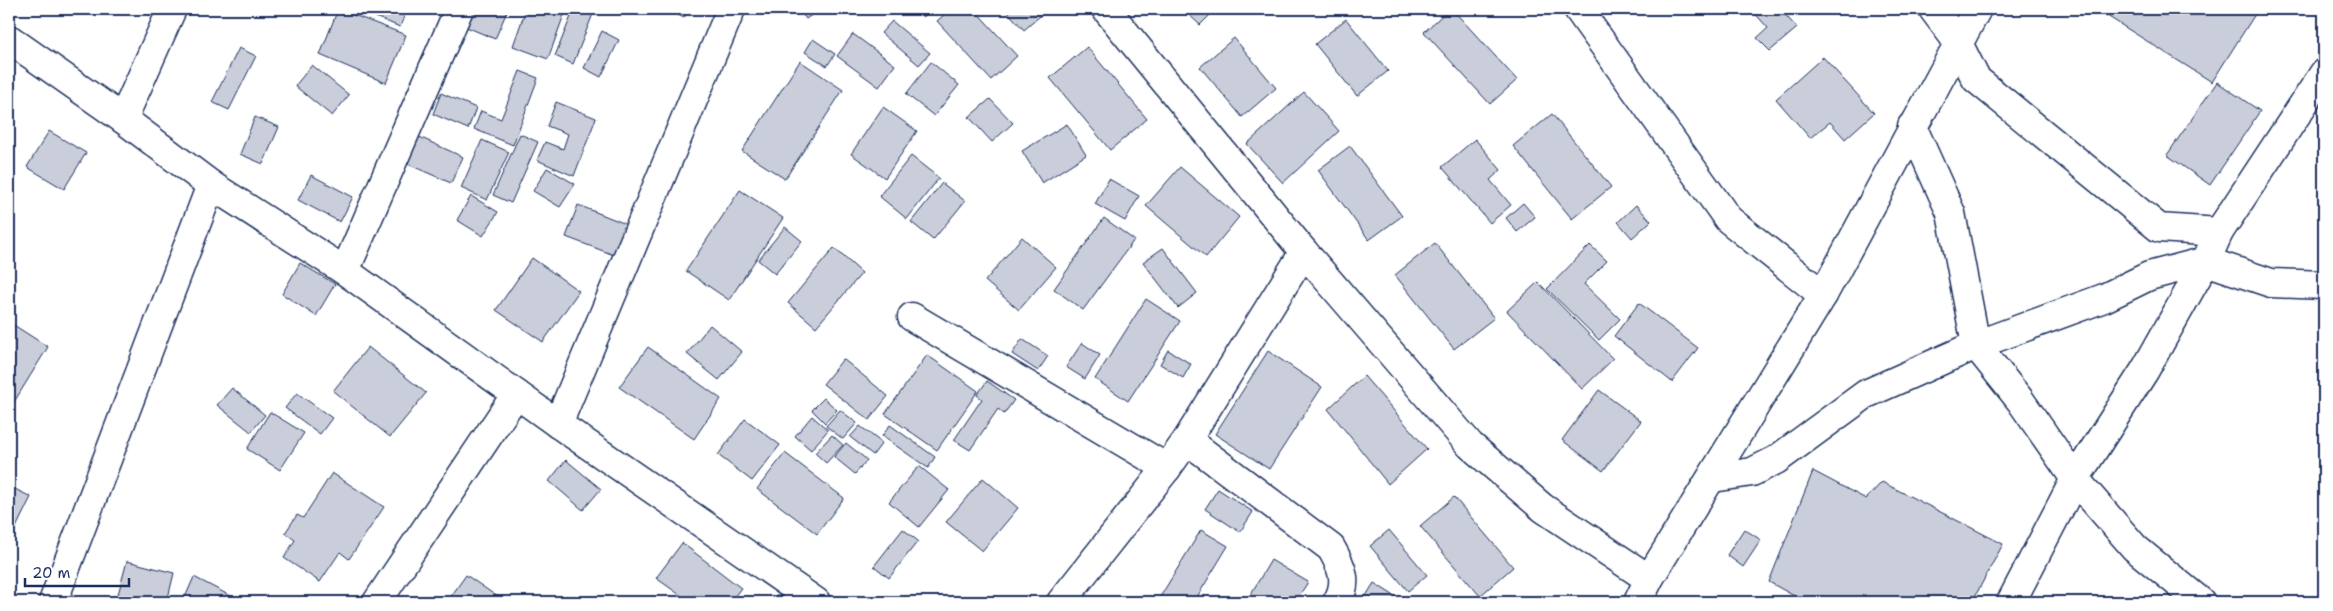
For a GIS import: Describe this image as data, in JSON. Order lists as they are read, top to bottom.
{
  "scale_bar": "20 m"
}
